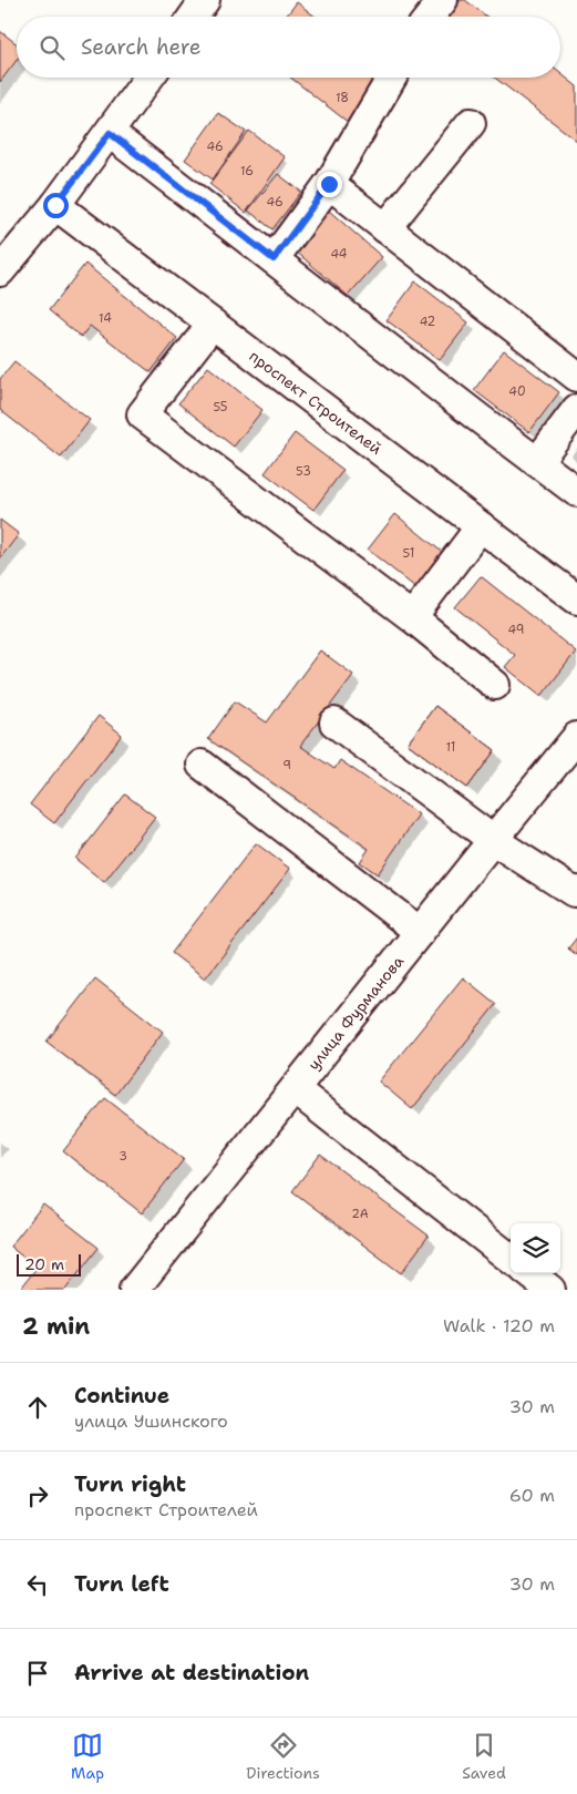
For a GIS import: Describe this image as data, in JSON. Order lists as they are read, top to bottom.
{
  "streets": {
    "street": ["проспект Строителей", "улица Фурманова"]
  },
  "house_numbers": [
    "18",
    "46",
    "16",
    "46",
    "44",
    "14",
    "42",
    "40",
    "55",
    "53",
    "51",
    "49",
    "11",
    "9",
    "3",
    "2А"
  ],
  "scale_bar": "20 m",
  "page": {
    "search": "Search here",
    "scale": "20 m",
    "heading": ["2 min", "Walk · 120 m"],
    "list": [
      ["Continue", "улица Ушинского", "30 m"],
      ["Turn right", "проспект Строителей", "60 m"],
      ["Turn left", "30 m"],
      "Arrive at destination"
    ],
    "nav": ["Map", "Directions", "Saved"]
  }
}
